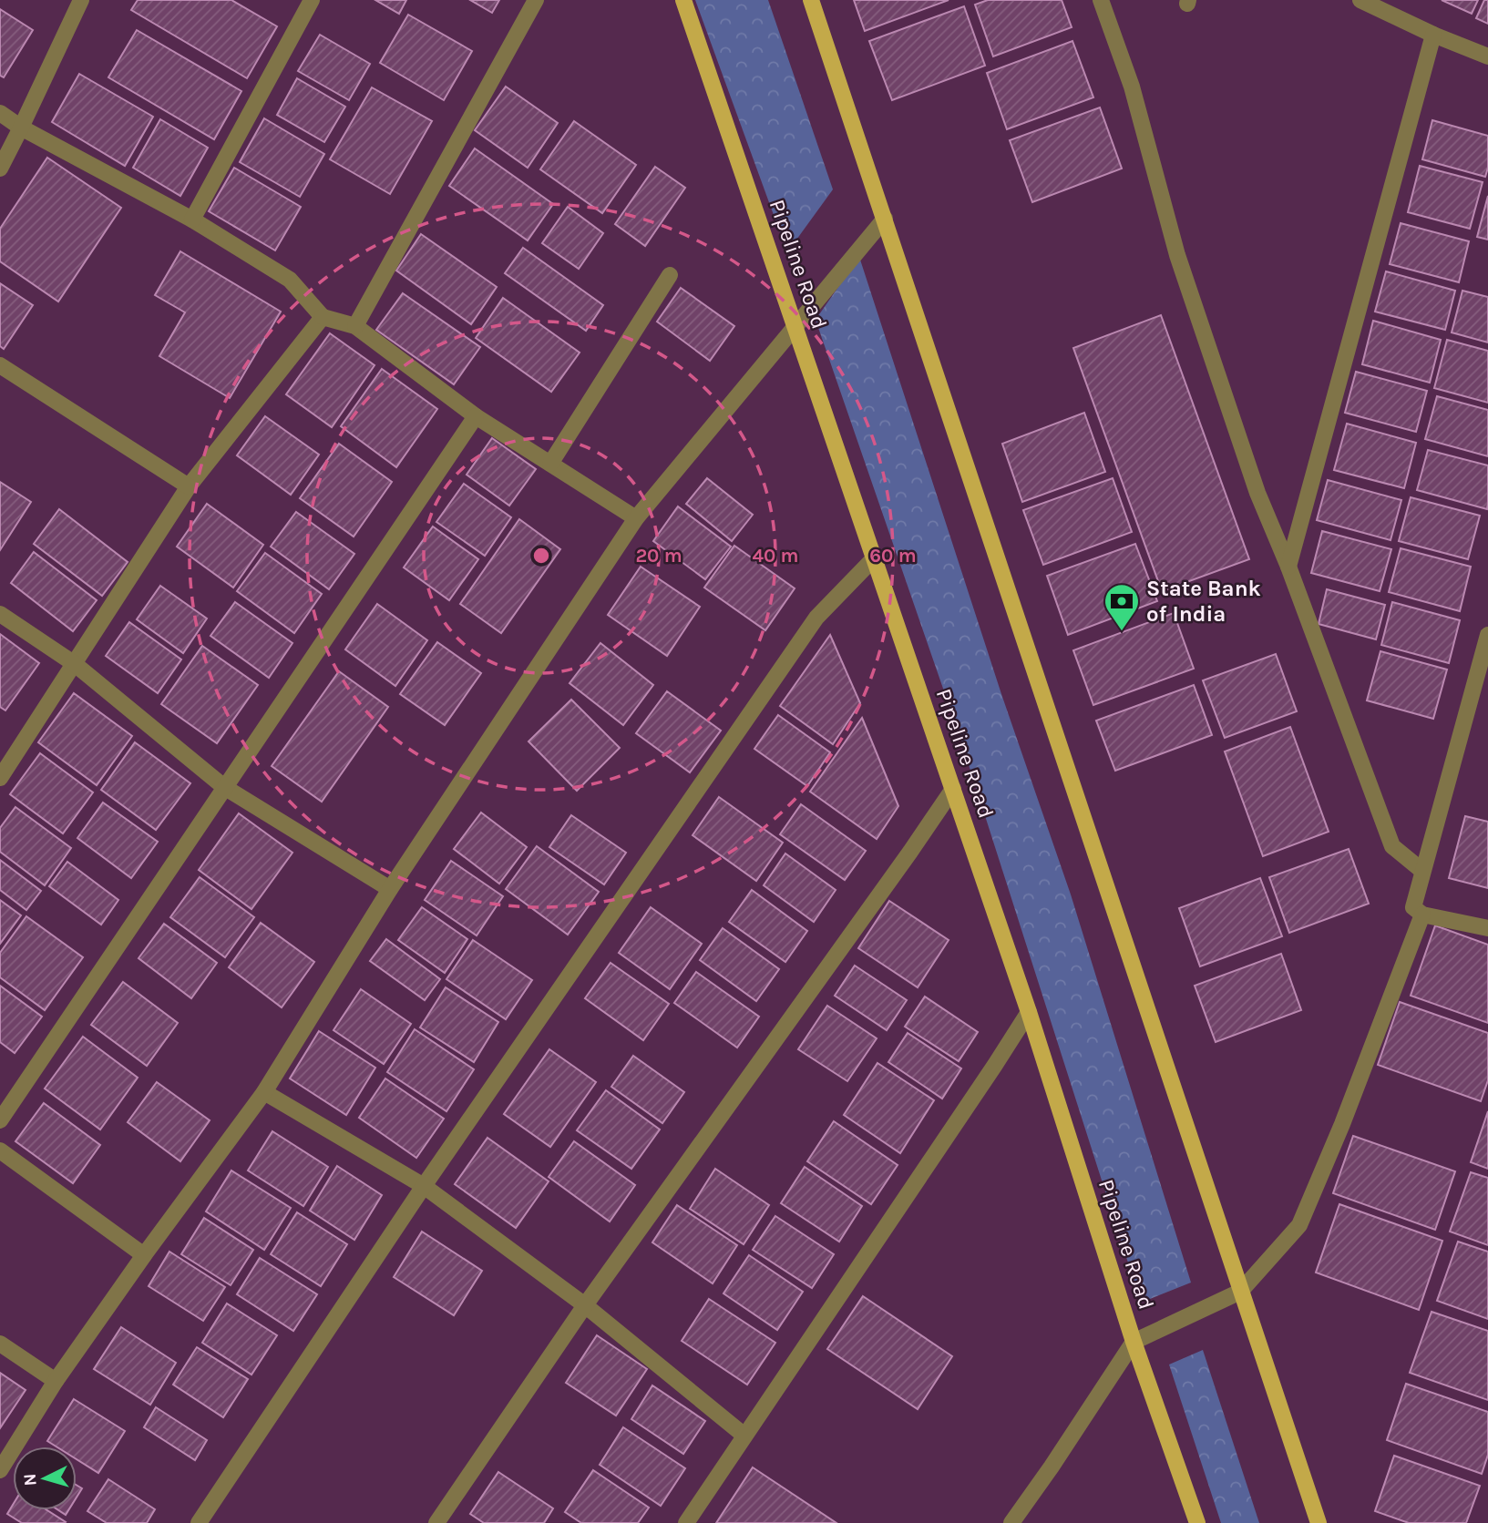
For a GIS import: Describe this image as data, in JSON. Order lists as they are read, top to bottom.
{
  "streets": {
    "main road": ["Pipeline Road"]
  },
  "places": {
    "bank": ["State Bank of India"]
  },
  "north": "left",
  "rings": ["20 m", "40 m", "60 m"]
}
